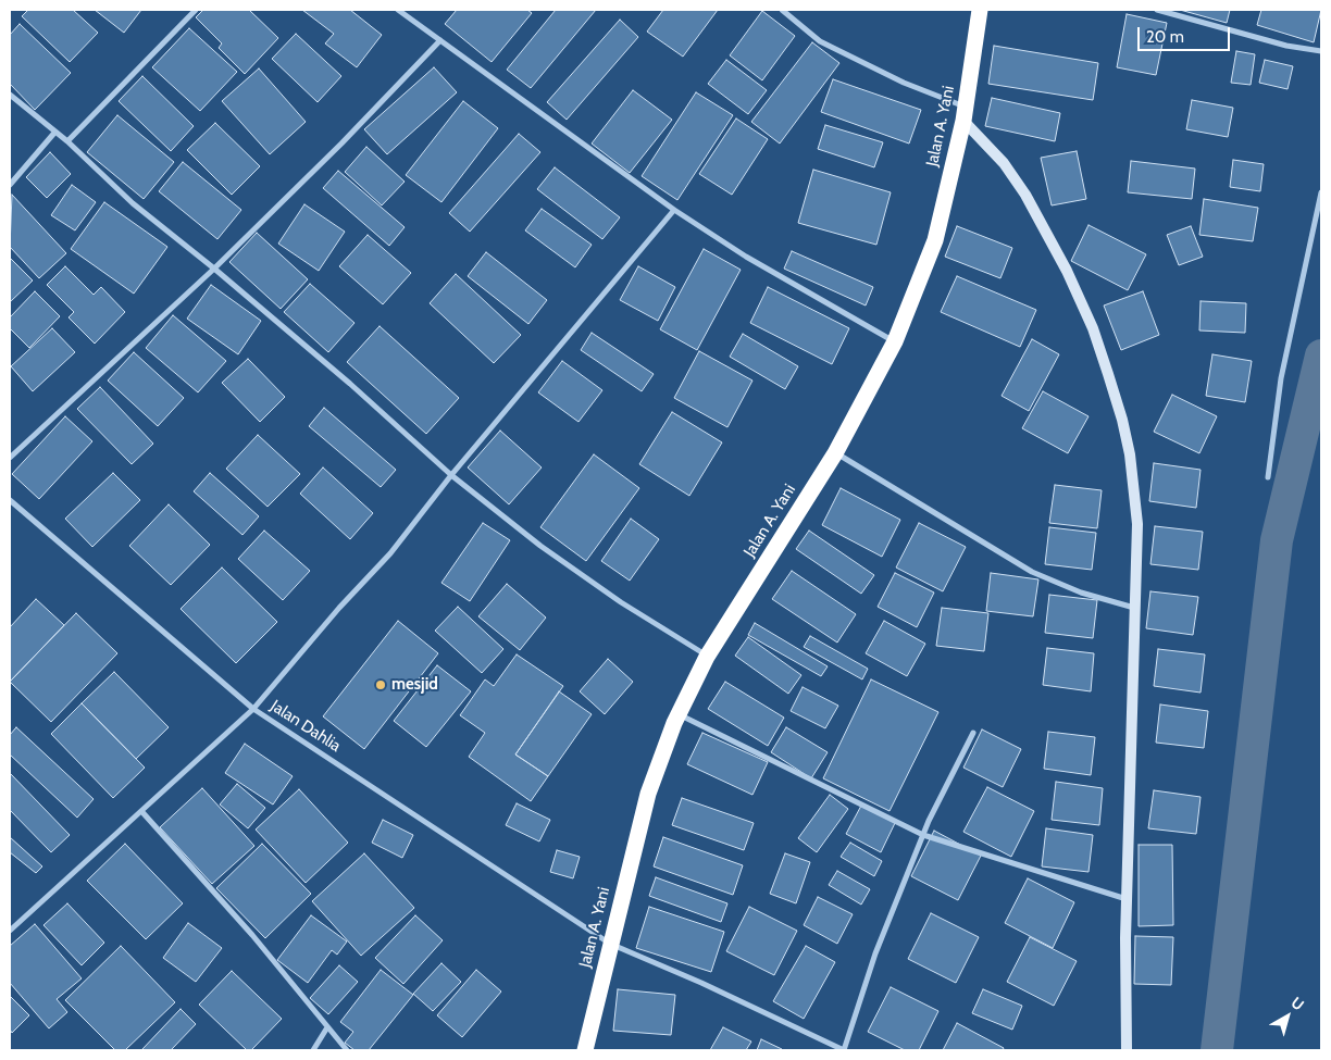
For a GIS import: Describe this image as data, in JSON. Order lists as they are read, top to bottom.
{
  "streets": {
    "highway": ["Jalan A. Yani"],
    "street": ["Jalan Dahlia"]
  },
  "crossings": [
    ["Jalan A. Yani", "Jalan Dahlia"]
  ],
  "places": ["mesjid"],
  "scale_bar": "20 m",
  "north": "top right"
}
